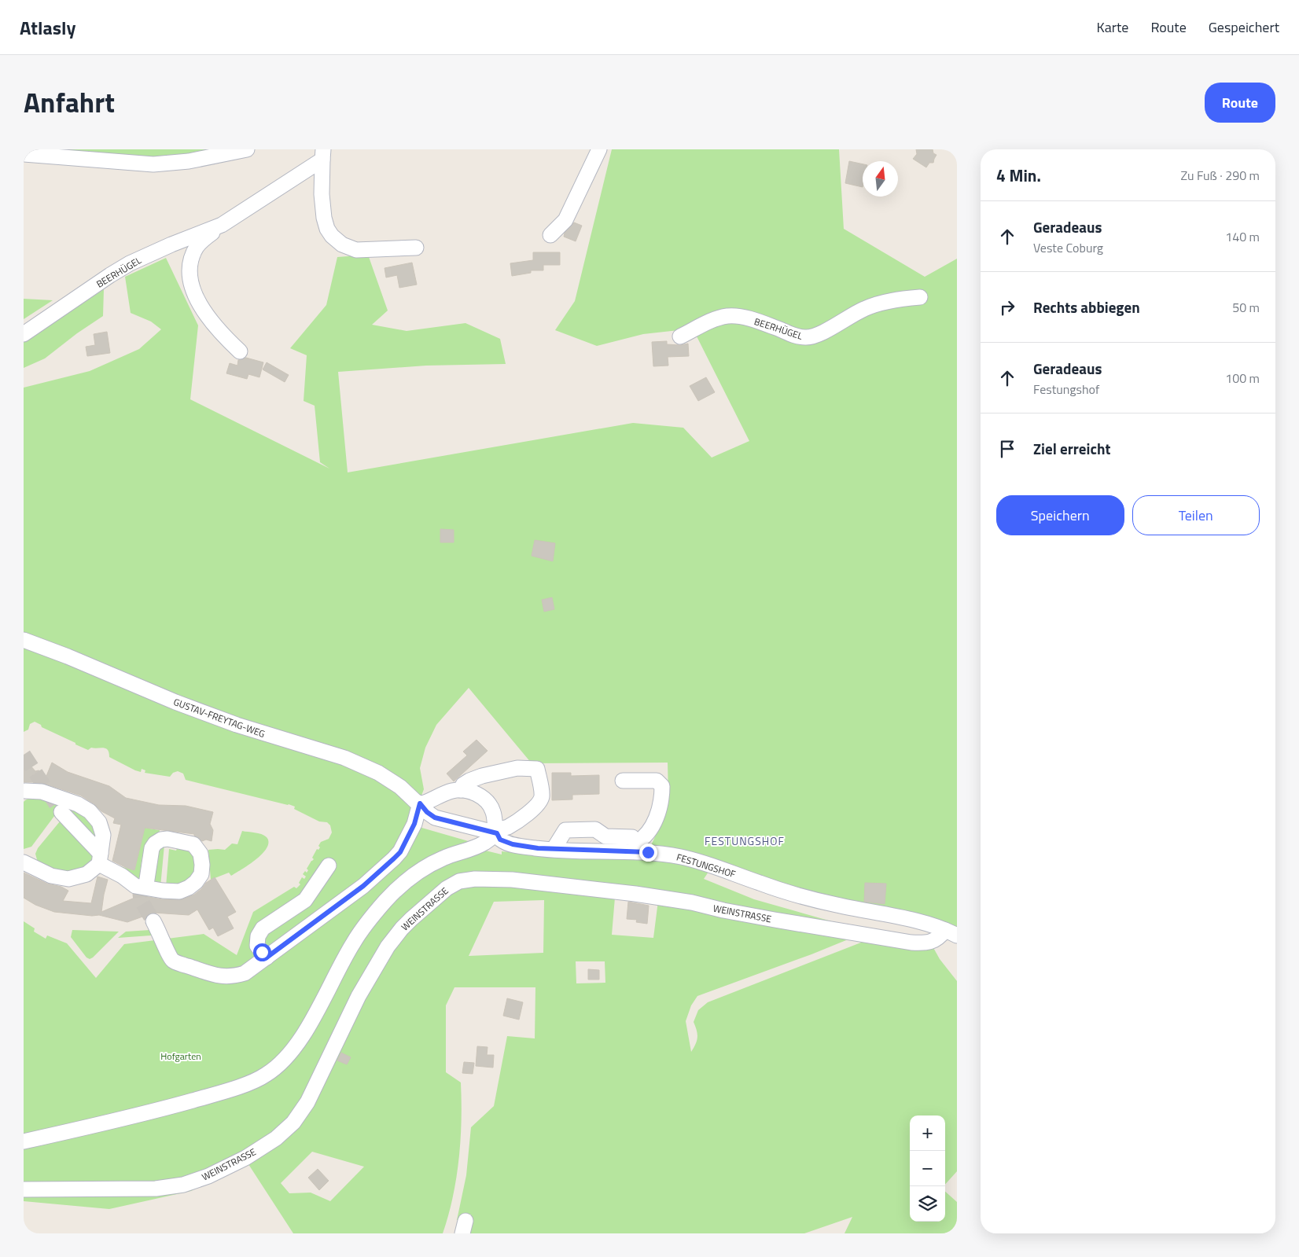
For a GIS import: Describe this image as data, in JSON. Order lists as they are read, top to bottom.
{
  "streets": {
    "street": [
      "BEERHÜGEL",
      "GUSTAV-FREYTAG-WEG",
      "FESTUNGSHOF",
      "WEINSTRASSE"
    ]
  },
  "crossings": [
    ["GUSTAV-FREYTAG-WEG", "FESTUNGSHOF"],
    ["FESTUNGSHOF", "WEINSTRASSE"]
  ],
  "districts": ["FESTUNGSHOF"],
  "parks": ["Hofgarten"],
  "north": "top",
  "page": {
    "header": "Atlasly",
    "nav": ["Karte", "Route", "Gespeichert"],
    "title": "Anfahrt",
    "buttons": [
      "Route",
      ["Speichern", "Teilen"]
    ],
    "heading": ["4 Min.", "Zu Fuß · 290 m"],
    "list": [
      ["Geradeaus", "Veste Coburg", "140 m"],
      ["Rechts abbiegen", "50 m"],
      ["Geradeaus", "Festungshof", "100 m"],
      "Ziel erreicht"
    ],
    "map_buttons": ["+", "−"]
  }
}
